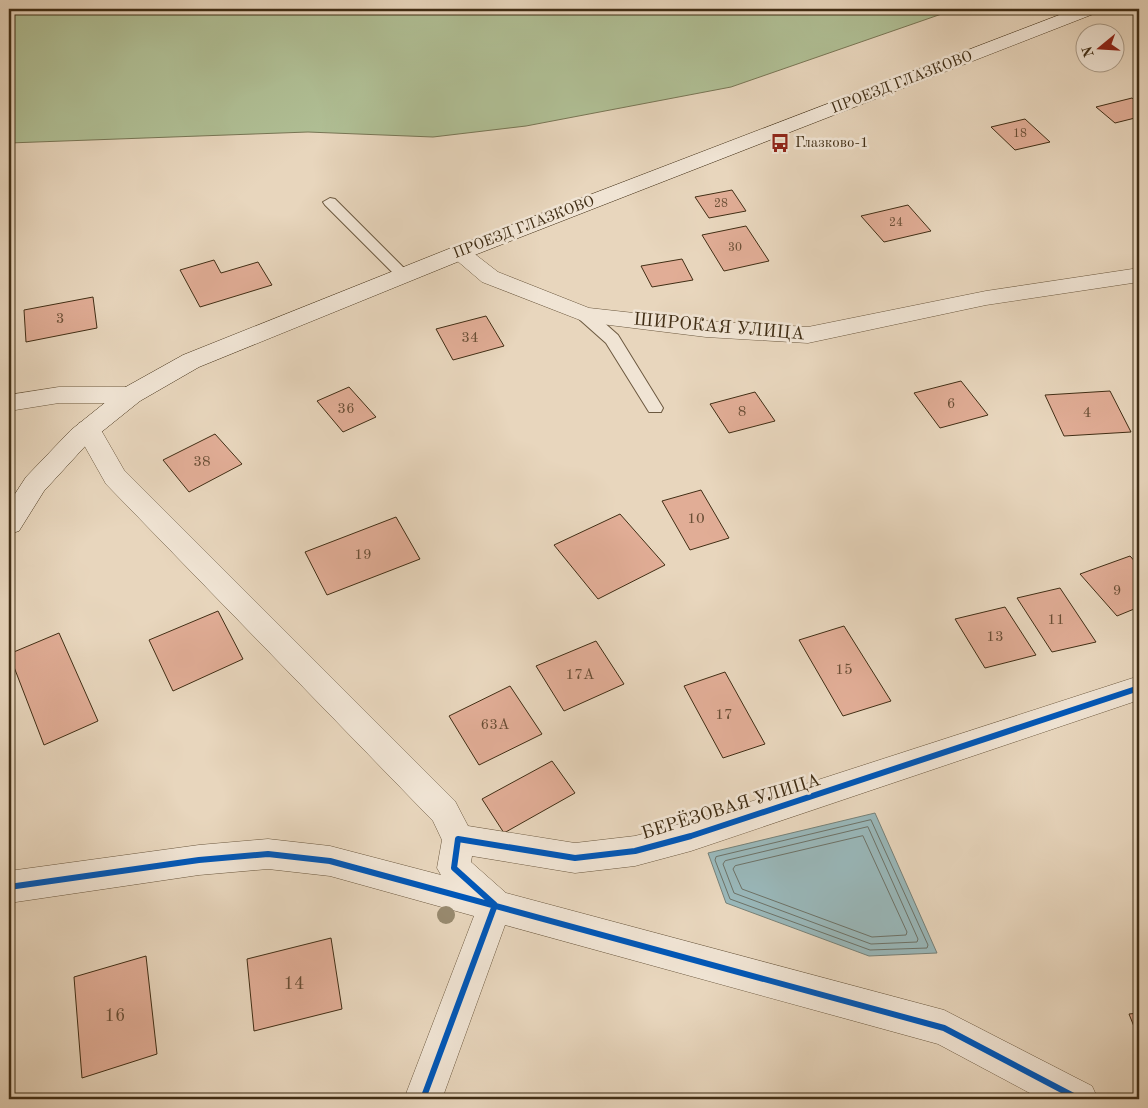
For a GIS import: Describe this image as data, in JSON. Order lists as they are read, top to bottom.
{
  "streets": {
    "street": ["ПРОЕЗД ГЛАЗКОВО", "ШИРОКАЯ УЛИЦА", "БЕРЁЗОВАЯ УЛИЦА"]
  },
  "crossings": [
    ["ПРОЕЗД ГЛАЗКОВО", "ШИРОКАЯ УЛИЦА"]
  ],
  "places": {
    "bus stop": ["Глазково-1"]
  },
  "house_numbers": [
    "18",
    "28",
    "24",
    "30",
    "3",
    "34",
    "6",
    "36",
    "8",
    "4",
    "38",
    "10",
    "19",
    "9",
    "11",
    "13",
    "15",
    "17А",
    "17",
    "63А",
    "14",
    "16"
  ],
  "north": "left"
}
